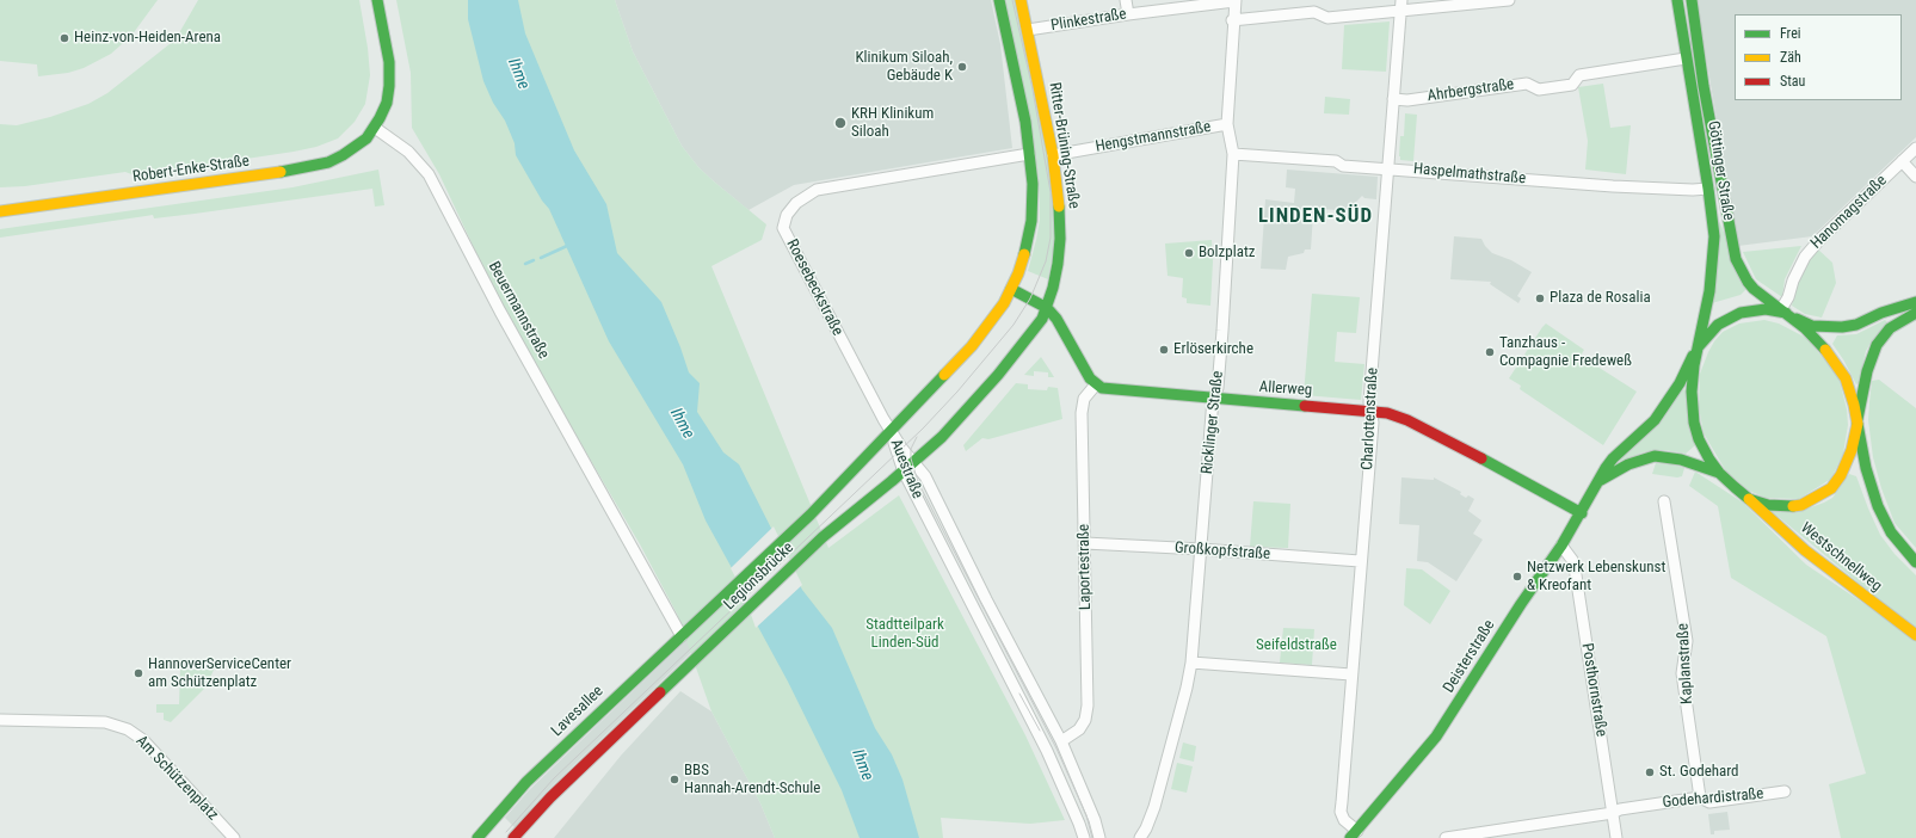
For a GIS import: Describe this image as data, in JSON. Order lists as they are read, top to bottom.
{
  "streets": {
    "main road": [
      "Ritter-Brüning-Straße",
      "Robert-Enke-Straße",
      "Göttinger Straße",
      "Allerweg",
      "Westschnellweg",
      "Legionsbrücke",
      "Deisterstraße",
      "Lavesallee"
    ],
    "street": [
      "Plinkestraße",
      "Ahrbergstraße",
      "Hengstmannstraße",
      "Haspelmathstraße",
      "Hanomagstraße",
      "Roesebeckstraße",
      "Beuermannstraße",
      "Charlottenstraße",
      "Ricklinger Straße",
      "Auestraße",
      "Großkopfstraße",
      "Laportestraße",
      "Kaplanstraße",
      "Posthornstraße",
      "Am Schützenplatz",
      "Godehardistraße"
    ]
  },
  "crossings": [
    ["Plinkestraße", "Ritter-Brüning-Straße"],
    ["Plinkestraße", "Ricklinger Straße"],
    ["Ahrbergstraße", "Göttinger Straße"],
    ["Ahrbergstraße", "Charlottenstraße"],
    ["Hengstmannstraße", "Ritter-Brüning-Straße"],
    ["Hengstmannstraße", "Ricklinger Straße"],
    ["Ritter-Brüning-Straße", "Auestraße"],
    ["Ritter-Brüning-Straße", "Legionsbrücke"],
    ["Robert-Enke-Straße", "Beuermannstraße"],
    ["Göttinger Straße", "Haspelmathstraße"],
    ["Göttinger Straße", "Hanomagstraße"],
    ["Göttinger Straße", "Westschnellweg"],
    ["Göttinger Straße", "Deisterstraße"],
    ["Haspelmathstraße", "Charlottenstraße"],
    ["Haspelmathstraße", "Ricklinger Straße"],
    ["Roesebeckstraße", "Auestraße"],
    ["Roesebeckstraße", "Legionsbrücke"],
    ["Beuermannstraße", "Lavesallee"],
    ["Allerweg", "Charlottenstraße"],
    ["Allerweg", "Ricklinger Straße"],
    ["Allerweg", "Laportestraße"],
    ["Allerweg", "Deisterstraße"],
    ["Charlottenstraße", "Großkopfstraße"],
    ["Charlottenstraße", "Deisterstraße"],
    ["Ricklinger Straße", "Großkopfstraße"],
    ["Auestraße", "Laportestraße"],
    ["Auestraße", "Legionsbrücke"],
    ["Großkopfstraße", "Laportestraße"],
    ["Westschnellweg", "Deisterstraße"],
    ["Legionsbrücke", "Lavesallee"],
    ["Deisterstraße", "Posthornstraße"],
    ["Kaplanstraße", "Godehardistraße"],
    ["Posthornstraße", "Godehardistraße"]
  ],
  "districts": ["LINDEN-SÜD"],
  "water": ["Ihme"],
  "parks": ["Stadtteilpark Linden-Süd", "Seifeldstraße"],
  "places": [
    "Heinz-von-Heiden-Arena",
    "Klinikum Siloah, Gebäude K",
    "KRH Klinikum Siloah",
    "Bolzplatz",
    "Plaza de Rosalia",
    "Erlöserkirche",
    "Tanzhaus - Compagnie Fredeweß",
    "Netzwerk Lebenskunst & Kreofant",
    "HannoverServiceCenter am Schützenplatz",
    "St. Godehard",
    "BBS Hannah-Arendt-Schule"
  ],
  "legend": ["Frei", "Zäh", "Stau"]
}
